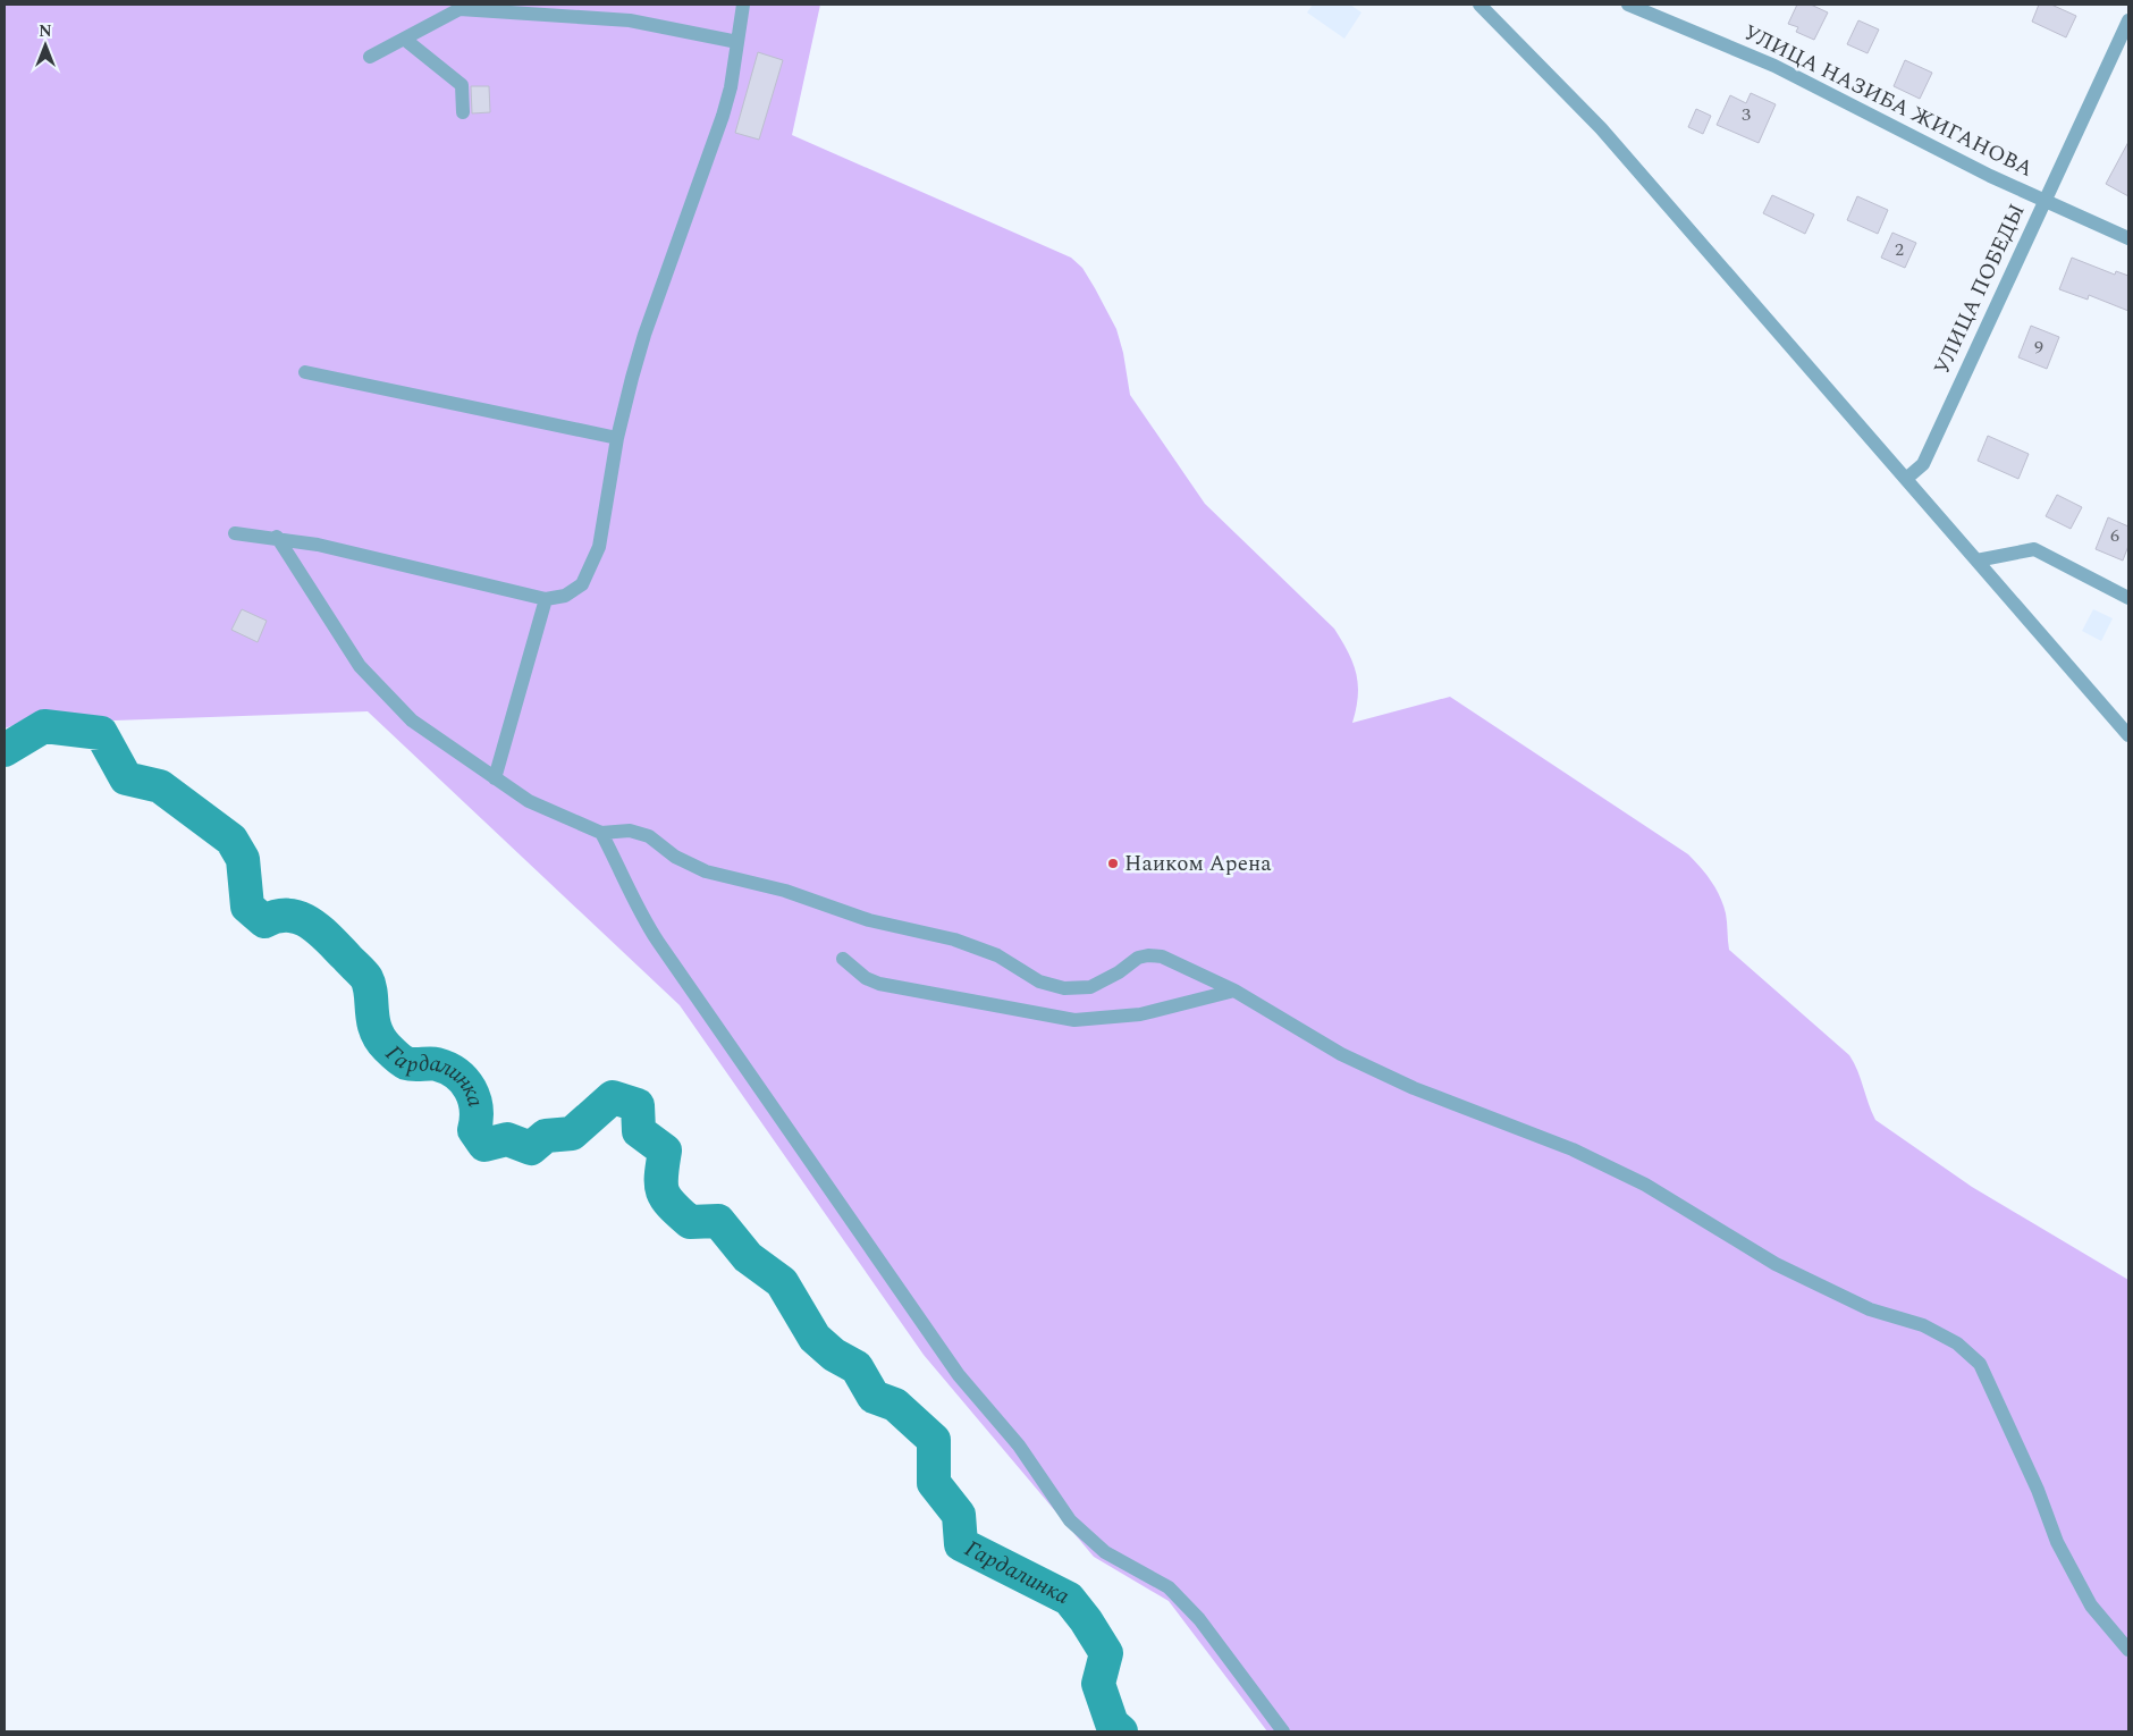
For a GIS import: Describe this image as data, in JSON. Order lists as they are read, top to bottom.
{
  "streets": {
    "street": ["УЛИЦА НАЗИБА ЖИГАНОВА", "УЛИЦА ПОБЕДЫ"]
  },
  "crossings": [
    ["УЛИЦА НАЗИБА ЖИГАНОВА", "УЛИЦА ПОБЕДЫ"]
  ],
  "water": ["Гардалинка"],
  "places": ["Наиком Арена"],
  "house_numbers": [
    "3",
    "2",
    "9",
    "6"
  ],
  "north": "top"
}
